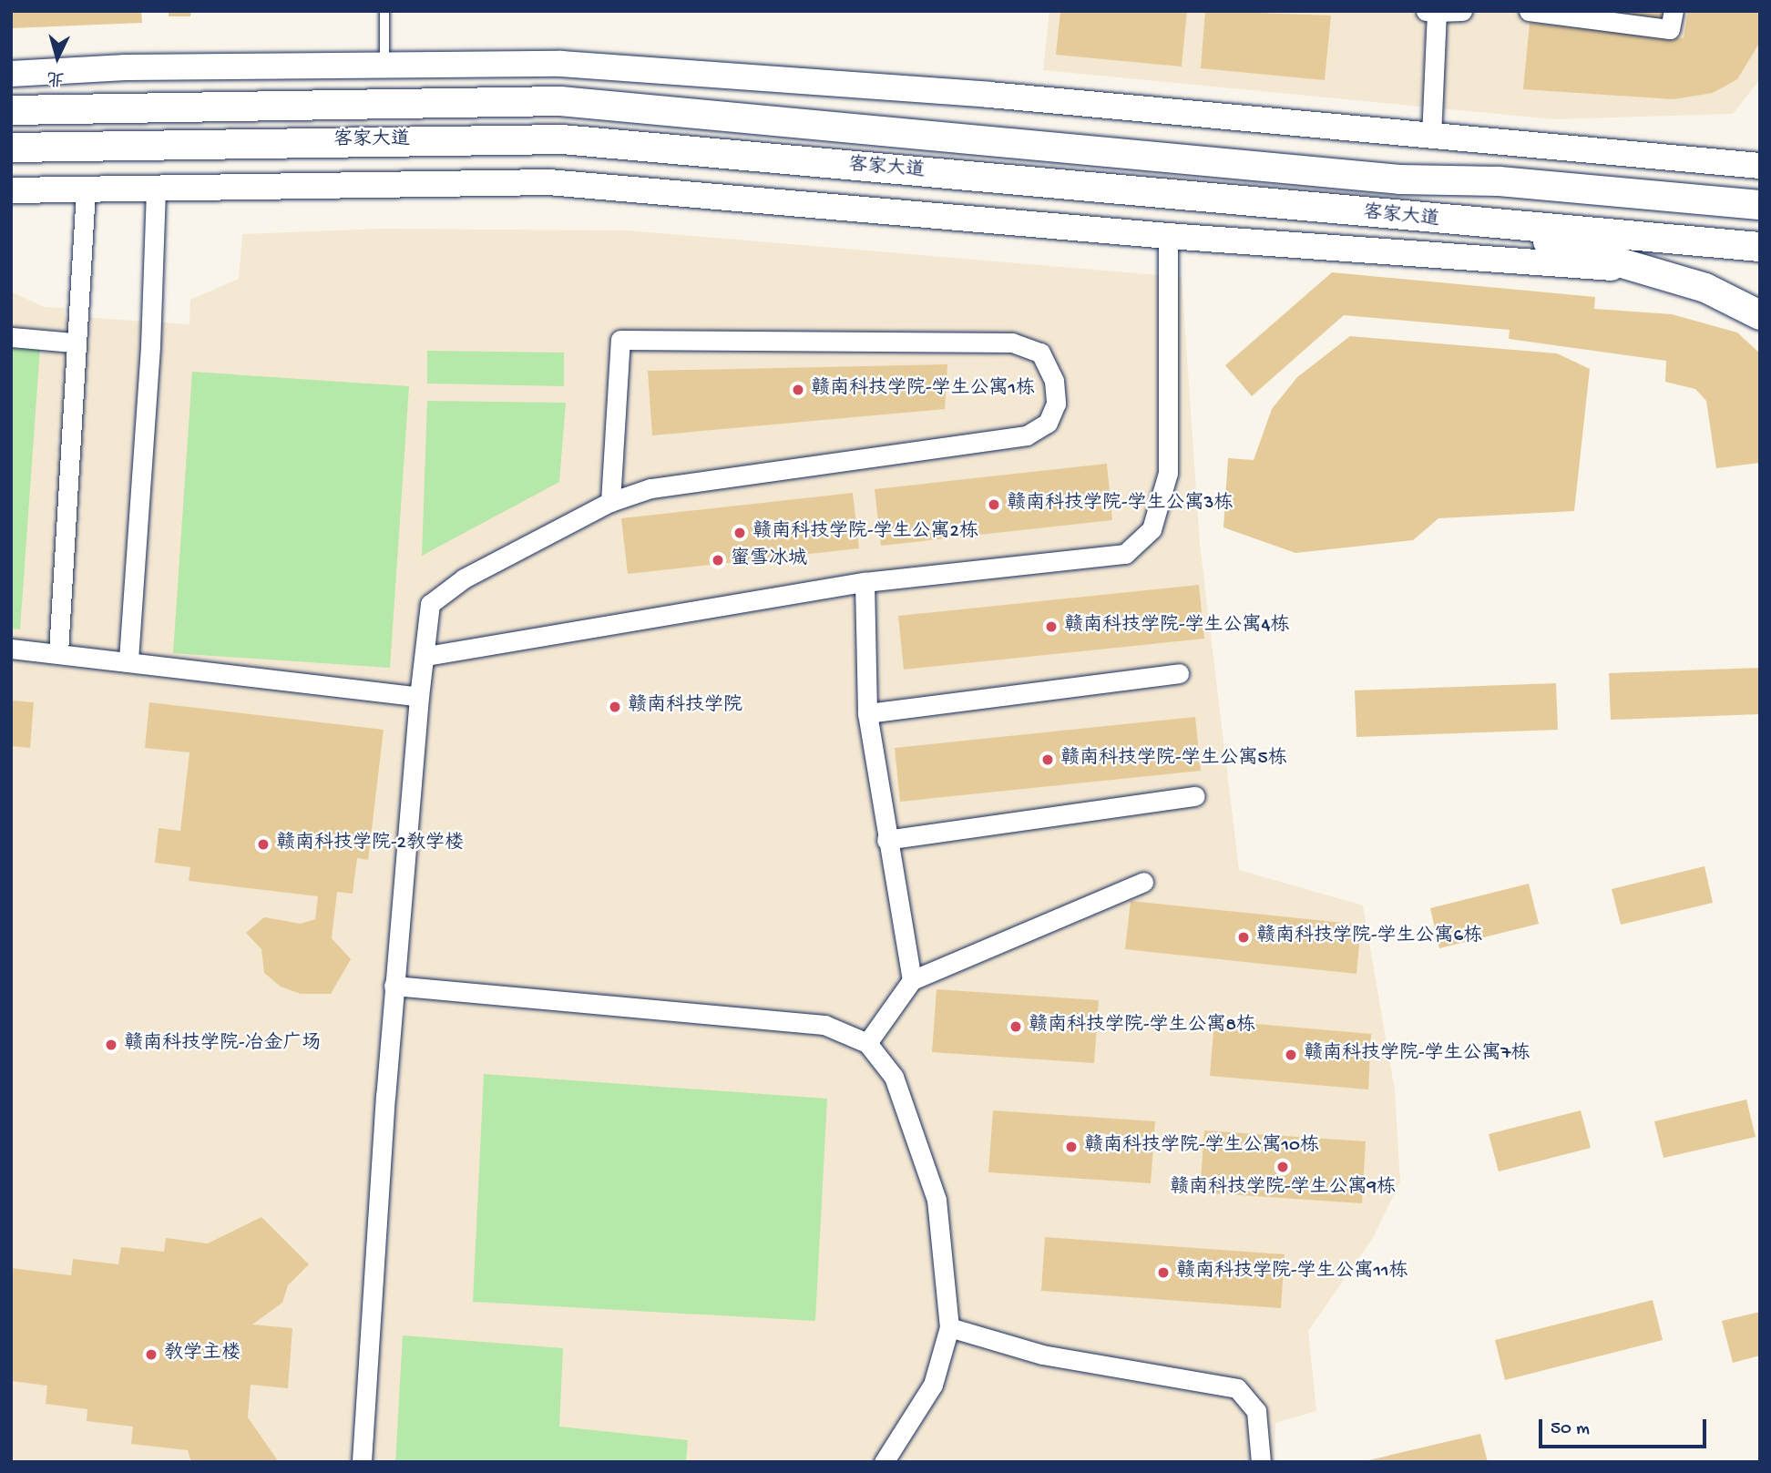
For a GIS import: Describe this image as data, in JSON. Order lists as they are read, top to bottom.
{
  "streets": {
    "main road": ["客家大道"]
  },
  "places": [
    "赣南科技学院-学生公寓1栋",
    "赣南科技学院-学生公寓3栋",
    "赣南科技学院-学生公寓2栋",
    "蜜雪冰城",
    "赣南科技学院-学生公寓4栋",
    "赣南科技学院",
    "赣南科技学院-学生公寓5栋",
    "赣南科技学院-2教学楼",
    "赣南科技学院-学生公寓6栋",
    "赣南科技学院-学生公寓8栋",
    "赣南科技学院-冶金广场",
    "赣南科技学院-学生公寓7栋",
    "赣南科技学院-学生公寓10栋",
    "赣南科技学院-学生公寓9栋",
    "赣南科技学院-学生公寓11栋",
    "教学主楼"
  ],
  "scale_bar": "50 m",
  "north": "bottom"
}
